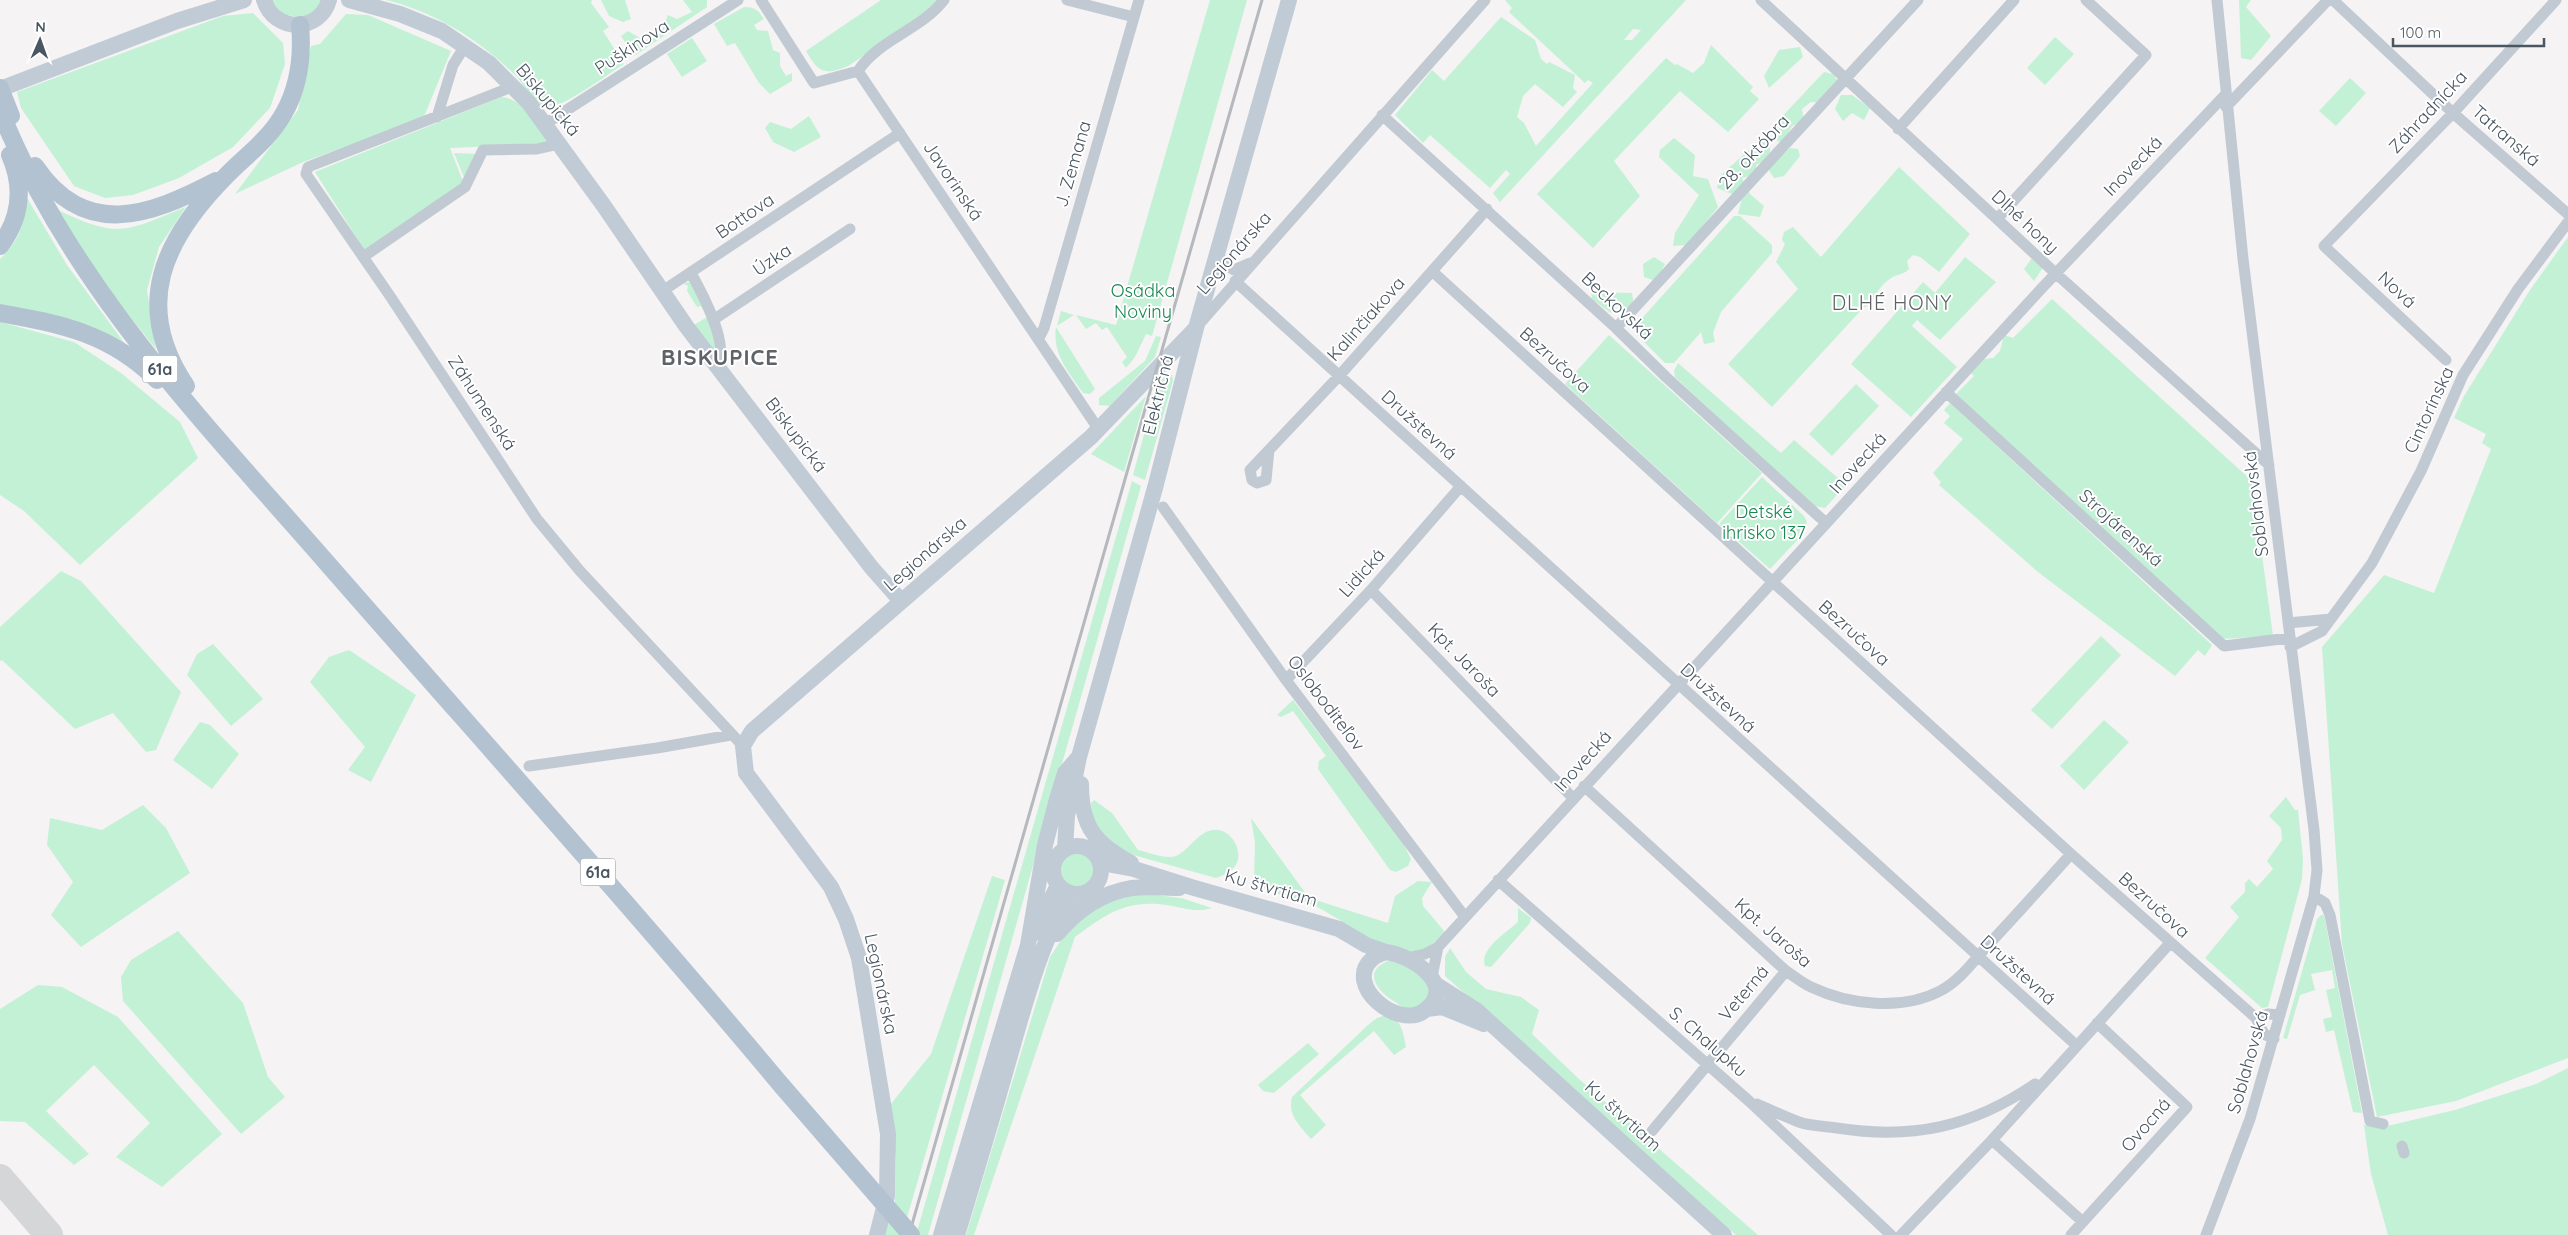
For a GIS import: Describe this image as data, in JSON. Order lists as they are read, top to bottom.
{
  "streets": {
    "main road": ["61a"],
    "street": [
      "Puškinova",
      "Biskupická",
      "Záhradnícka",
      "Tatranská",
      "28. októbra",
      "J. Zemana",
      "Inovecká",
      "Javorinská",
      "Bottova",
      "Dlhé hony",
      "Legionárska",
      "Úzka",
      "Nová",
      "Beckovská",
      "Kalinčiakova",
      "Bezručova",
      "Električná",
      "Záhumenská",
      "Cintorínska",
      "Družstevná",
      "Soblahovská",
      "Strojárenská",
      "Lidická",
      "Kpt. Jaroša",
      "Osloboditeľov",
      "Ku štvrtiam",
      "Veterná",
      "S. Chalupku",
      "Ovocná"
    ]
  },
  "crossings": [
    ["Puškinova", "Biskupická"],
    ["Biskupická", "Legionárska"],
    ["Biskupická", "Záhumenská"],
    ["Záhradnícka", "Tatranská"],
    ["Záhradnícka", "Nová"],
    ["28. októbra", "Dlhé hony"],
    ["28. októbra", "Beckovská"],
    ["J. Zemana", "Javorinská"],
    ["Inovecká", "Dlhé hony"],
    ["Inovecká", "Beckovská"],
    ["Inovecká", "Bezručova"],
    ["Inovecká", "Družstevná"],
    ["Inovecká", "Soblahovská"],
    ["Inovecká", "Strojárenská"],
    ["Inovecká", "Kpt. Jaroša"],
    ["Inovecká", "Osloboditeľov"],
    ["Inovecká", "Ku štvrtiam"],
    ["Inovecká", "S. Chalupku"],
    ["Javorinská", "Bottova"],
    ["Javorinská", "Legionárska"],
    ["Dlhé hony", "Soblahovská"],
    ["Legionárska", "Beckovská"],
    ["Legionárska", "Električná"],
    ["Legionárska", "Záhumenská"],
    ["Legionárska", "Družstevná"],
    ["Beckovská", "Kalinčiakova"],
    ["Kalinčiakova", "Bezručova"],
    ["Kalinčiakova", "Družstevná"],
    ["Bezručova", "Soblahovská"],
    ["Bezručova", "Kpt. Jaroša"],
    ["Električná", "Ku štvrtiam"],
    ["Cintorínska", "Soblahovská"],
    ["Cintorínska", "Strojárenská"],
    ["Družstevná", "Lidická"],
    ["Družstevná", "Kpt. Jaroša"],
    ["Soblahovská", "Strojárenská"],
    ["Lidická", "Kpt. Jaroša"],
    ["Lidická", "Osloboditeľov"],
    ["Kpt. Jaroša", "Veterná"],
    ["Veterná", "S. Chalupku"]
  ],
  "districts": ["DLHÉ HONY", "BISKUPICE"],
  "parks": ["Osádka Noviny", "Detské ihrisko 137"],
  "scale_bar": "100 m",
  "north": "top"
}
